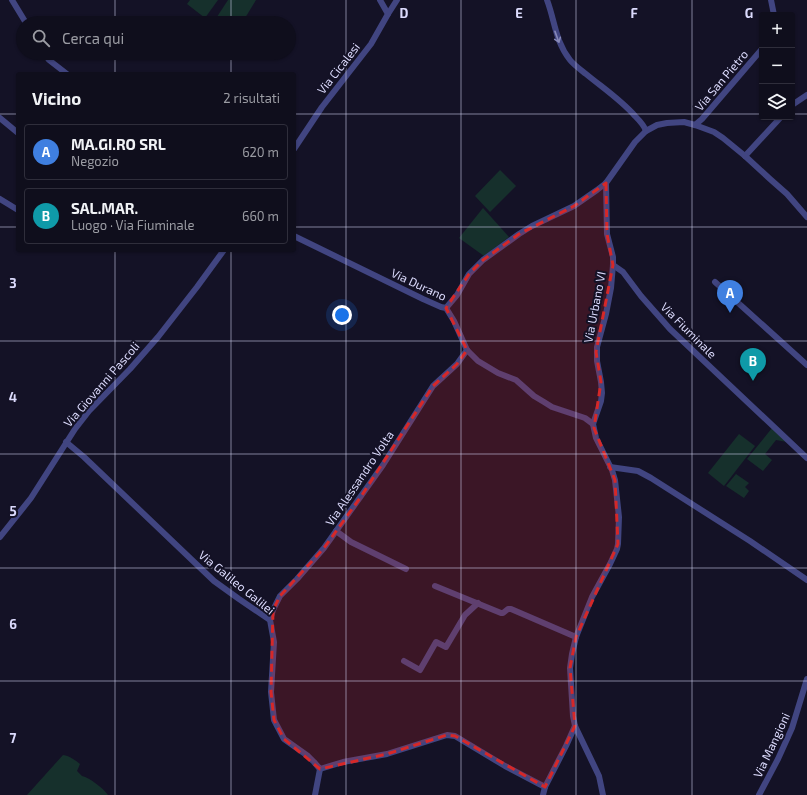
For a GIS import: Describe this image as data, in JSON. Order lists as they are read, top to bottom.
{
  "streets": {
    "street": [
      "Via Cicalesi",
      "Via San Pietro",
      "Via Durano",
      "Via Urbano VI",
      "Via Fiuminale",
      "Via Giovanni Pascoli",
      "Via Alessandro Volta",
      "Via Galileo Galilei",
      "Via Mangioni"
    ]
  },
  "crossings": [
    ["Via Durano", "Via Urbano VI"],
    ["Via Durano", "Via Alessandro Volta"],
    ["Via Urbano VI", "Via Fiuminale"],
    ["Via Giovanni Pascoli", "Via Galileo Galilei"],
    ["Via Alessandro Volta", "Via Galileo Galilei"]
  ],
  "page": {
    "map_buttons": ["+", "−"],
    "search": "Cerca qui",
    "heading": ["Vicino", "2 risultati"],
    "list": [
      {
        "mark": "A",
        "name": "MA.GI.RO SRL",
        "note": "Negozio",
        "value": "620 m"
      },
      {
        "mark": "B",
        "name": "SAL.MAR.",
        "note": "Luogo · Via Fiuminale",
        "value": "660 m"
      }
    ],
    "pins": ["A", "B"]
  },
  "grid": {
    "columns": [
      "D",
      "E",
      "F",
      "G"
    ],
    "rows": [
      "3",
      "4",
      "5",
      "6",
      "7"
    ]
  }
}
